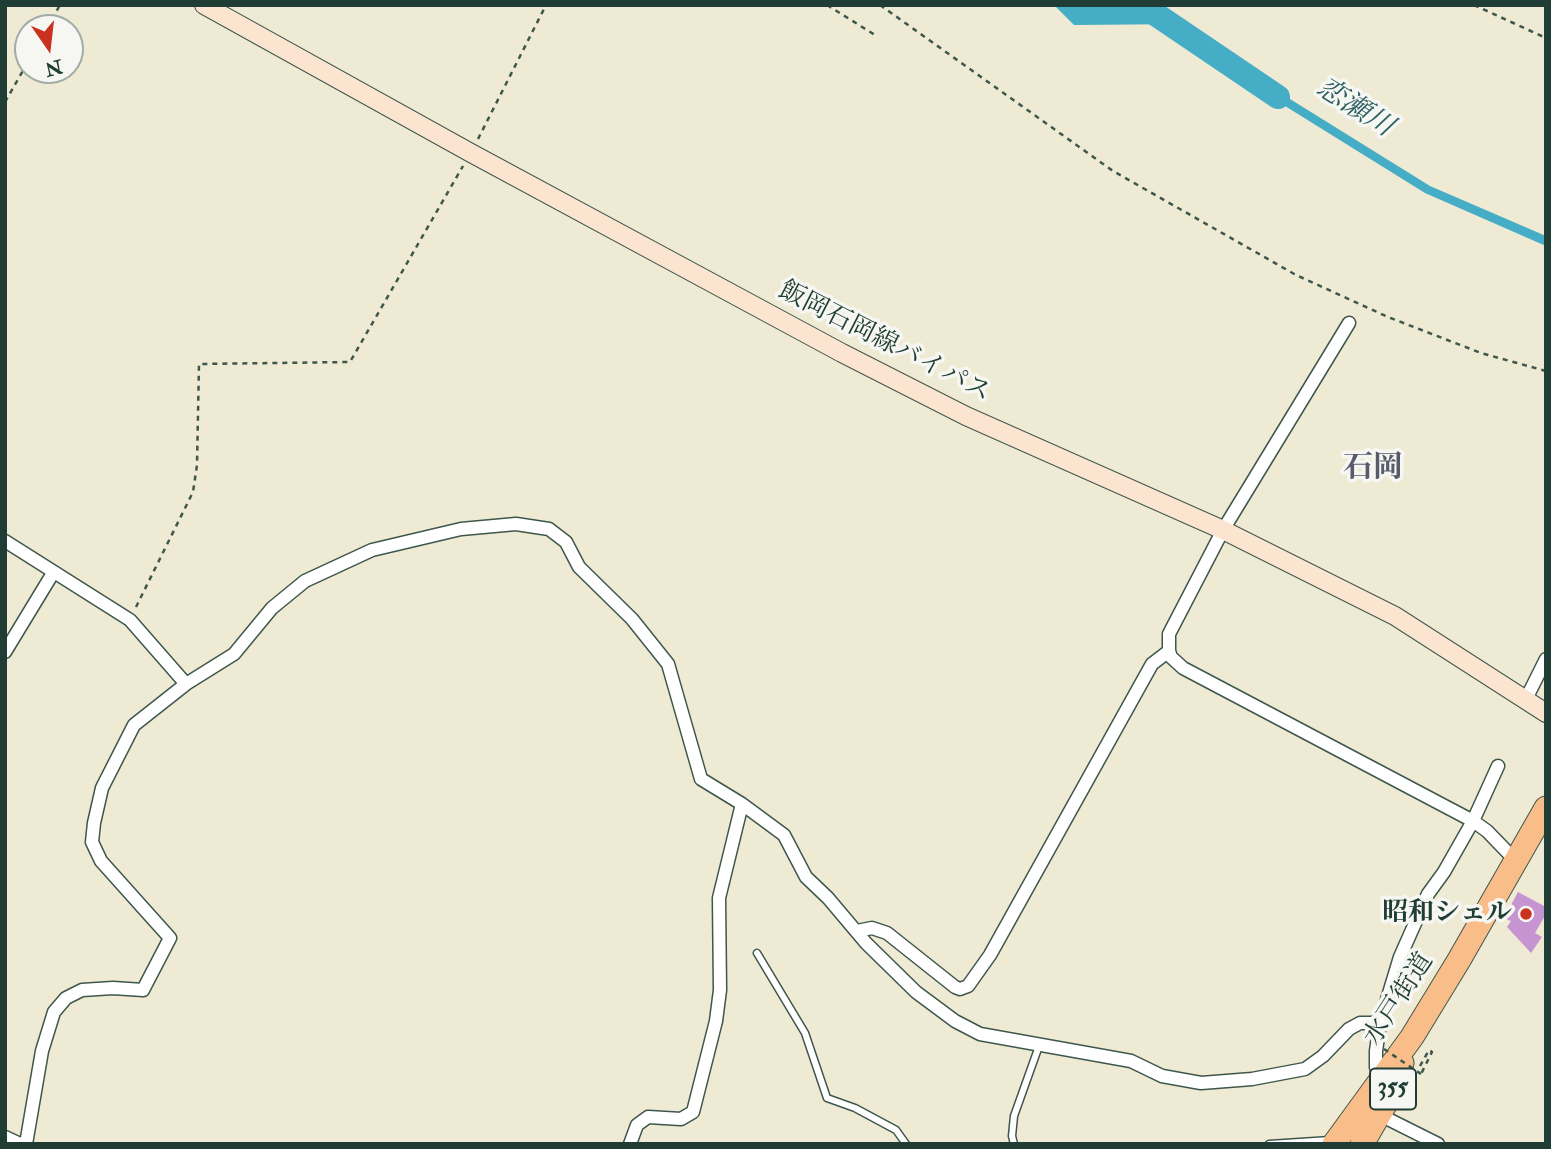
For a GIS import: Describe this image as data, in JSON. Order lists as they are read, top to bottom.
{
  "streets": {
    "highway": ["水戸街道"],
    "main road": ["飯岡石岡線バイパス"]
  },
  "districts": ["石岡"],
  "water": ["恋瀬川"],
  "places": ["昭和シェル"],
  "north": "bottom"
}
